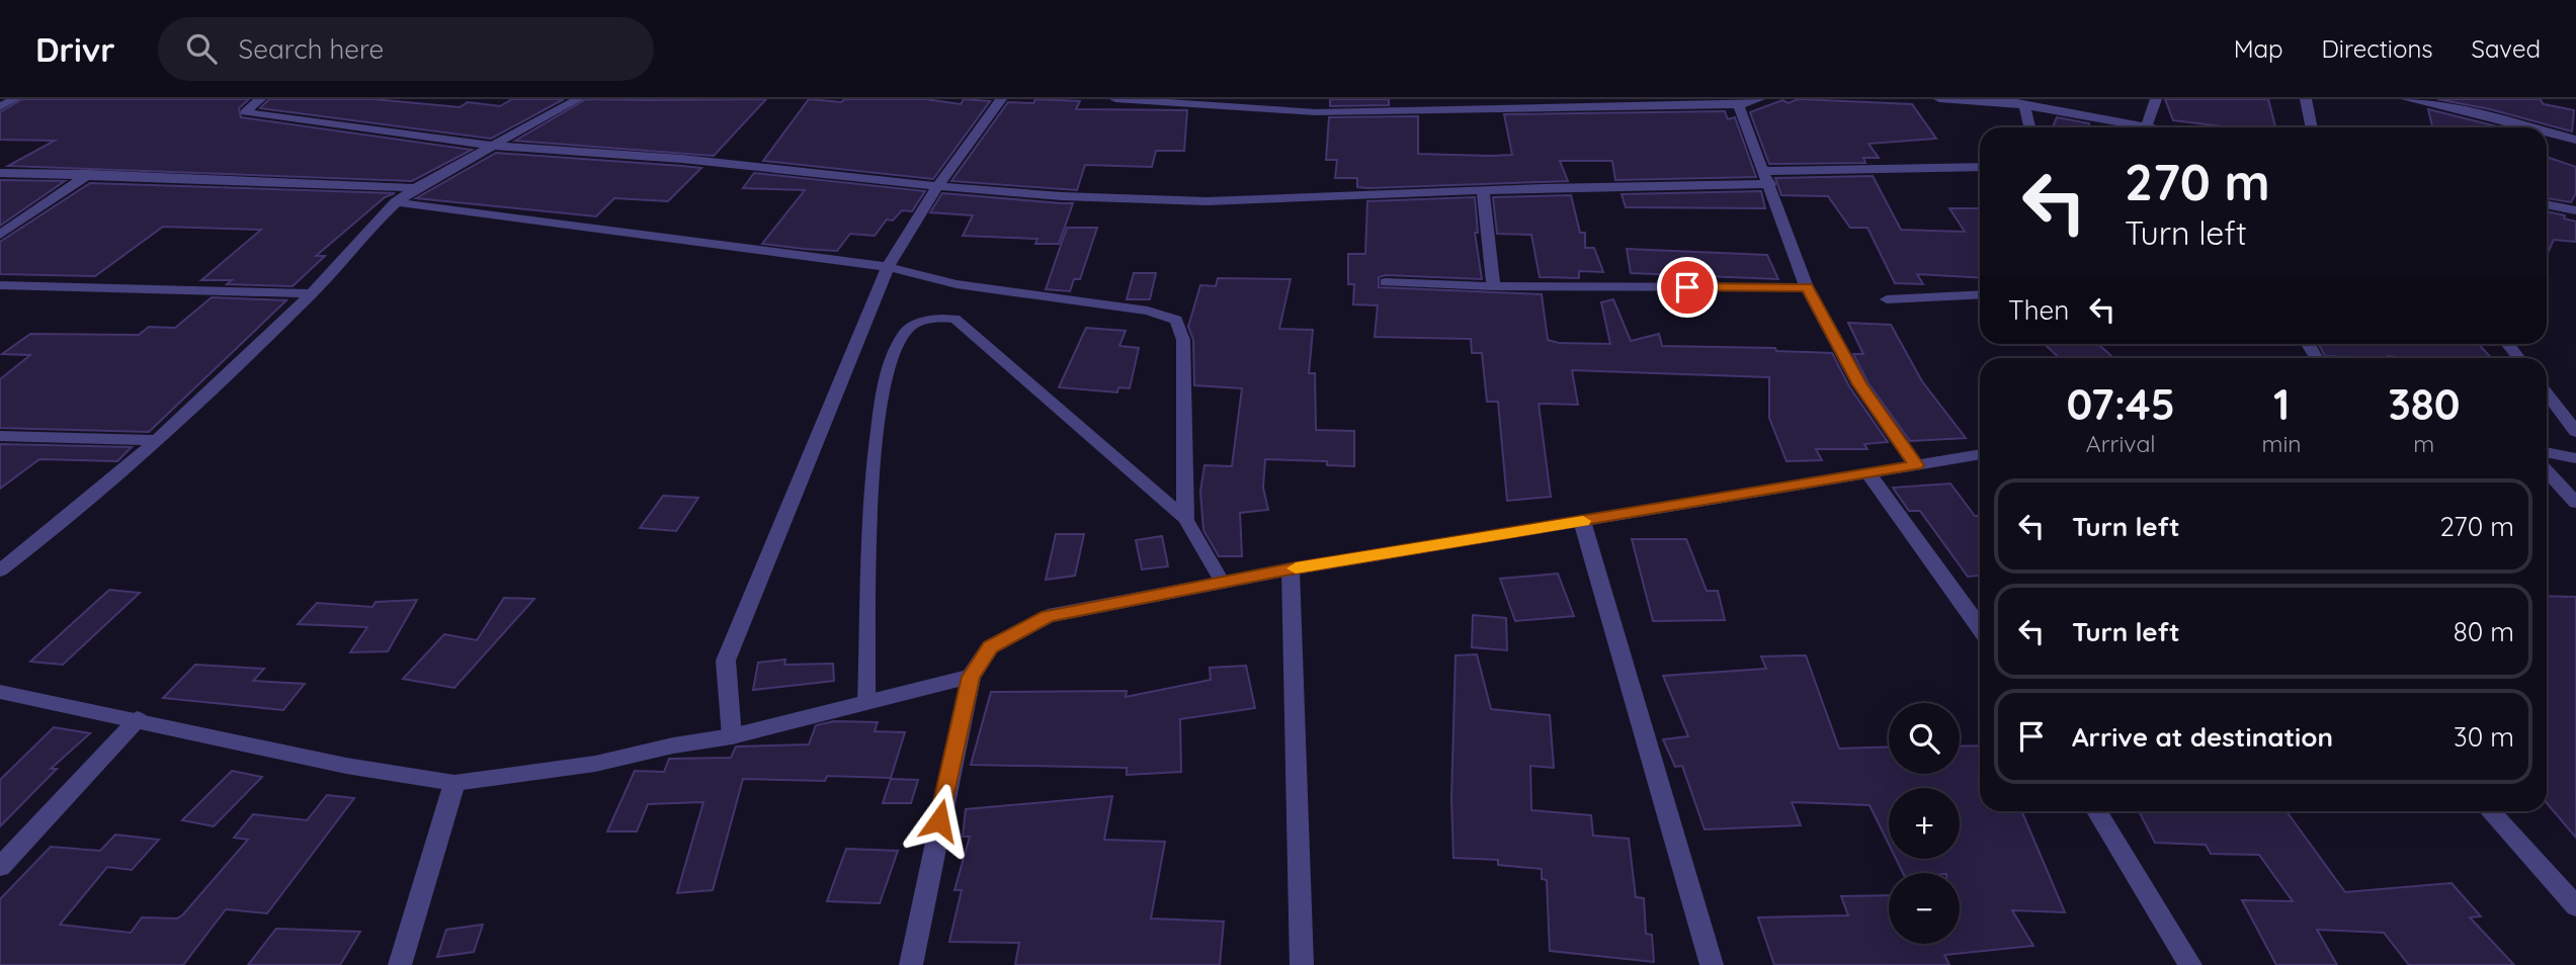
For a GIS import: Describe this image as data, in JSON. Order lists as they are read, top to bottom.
{
  "page": {
    "header": "Drivr",
    "search": "Search here",
    "nav": ["Map", "Directions", "Saved"],
    "turn": ["270 m", "Turn left"],
    "then": "Then",
    "eta": [
      "07:45",
      "Arrival",
      "1",
      "min",
      "380",
      "m"
    ],
    "list": [
      {
        "name": "Turn left",
        "value": "270 m"
      },
      {
        "name": "Turn left",
        "value": "80 m"
      },
      {
        "name": "Arrive at destination",
        "value": "30 m"
      }
    ],
    "map_buttons": ["+", "−"]
  }
}
